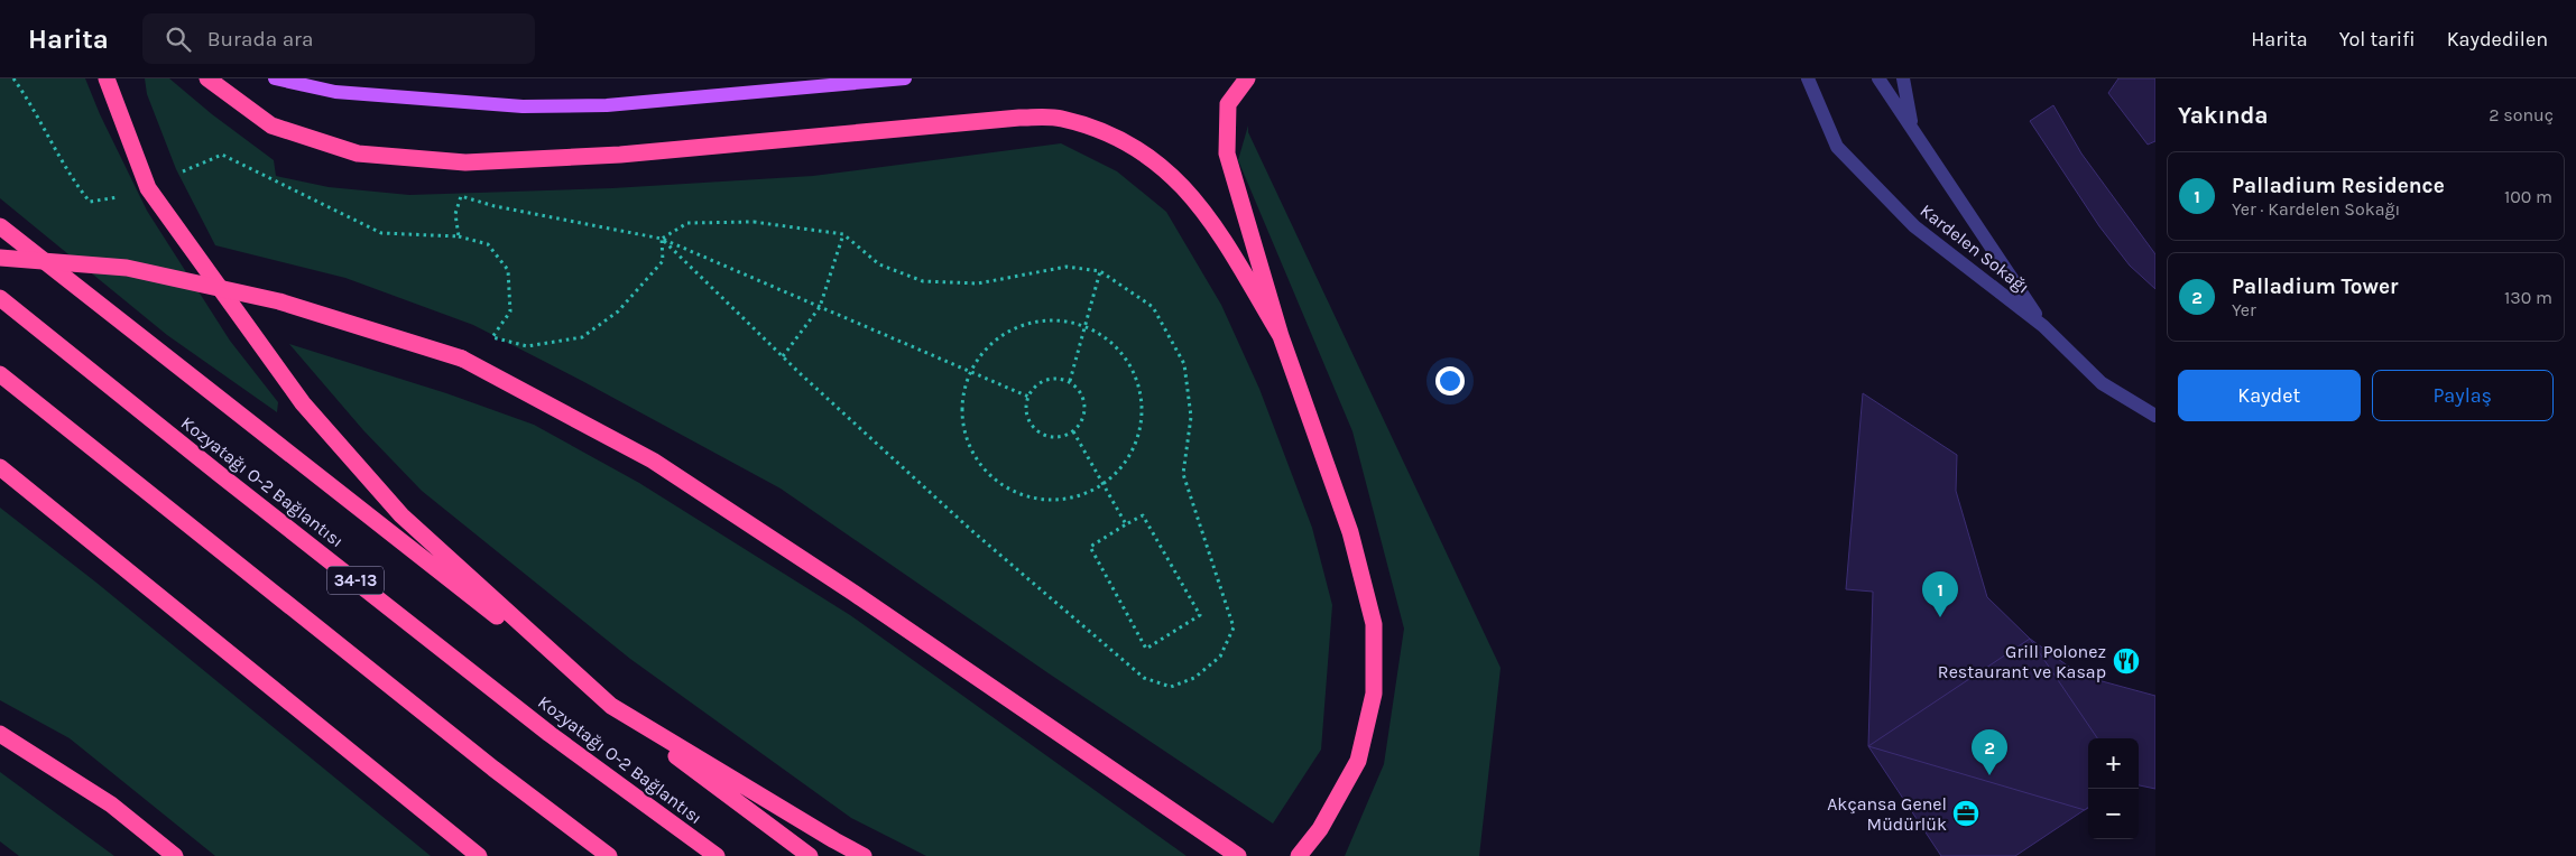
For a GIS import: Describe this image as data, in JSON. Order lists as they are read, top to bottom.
{
  "streets": {
    "highway": ["Kozyatağı O-2 Bağlantısı", "34-13"],
    "street": ["Kardelen Sokağı"]
  },
  "places": {
    "restaurant": ["Grill Polonez Restaurant ve Kasap"],
    "office": ["Akçansa Genel Müdürlük"]
  },
  "page": {
    "header": "Harita",
    "search": "Burada ara",
    "nav": ["Harita", "Yol tarifi", "Kaydedilen"],
    "heading": ["Yakında", "2 sonuç"],
    "list": [
      {
        "mark": "1",
        "name": "Palladium Residence",
        "note": "Yer · Kardelen Sokağı",
        "value": "100 m"
      },
      {
        "mark": "2",
        "name": "Palladium Tower",
        "note": "Yer",
        "value": "130 m"
      }
    ],
    "buttons": ["Kaydet", "Paylaş"],
    "pins": ["1", "2"],
    "map_buttons": ["+", "−"]
  }
}
